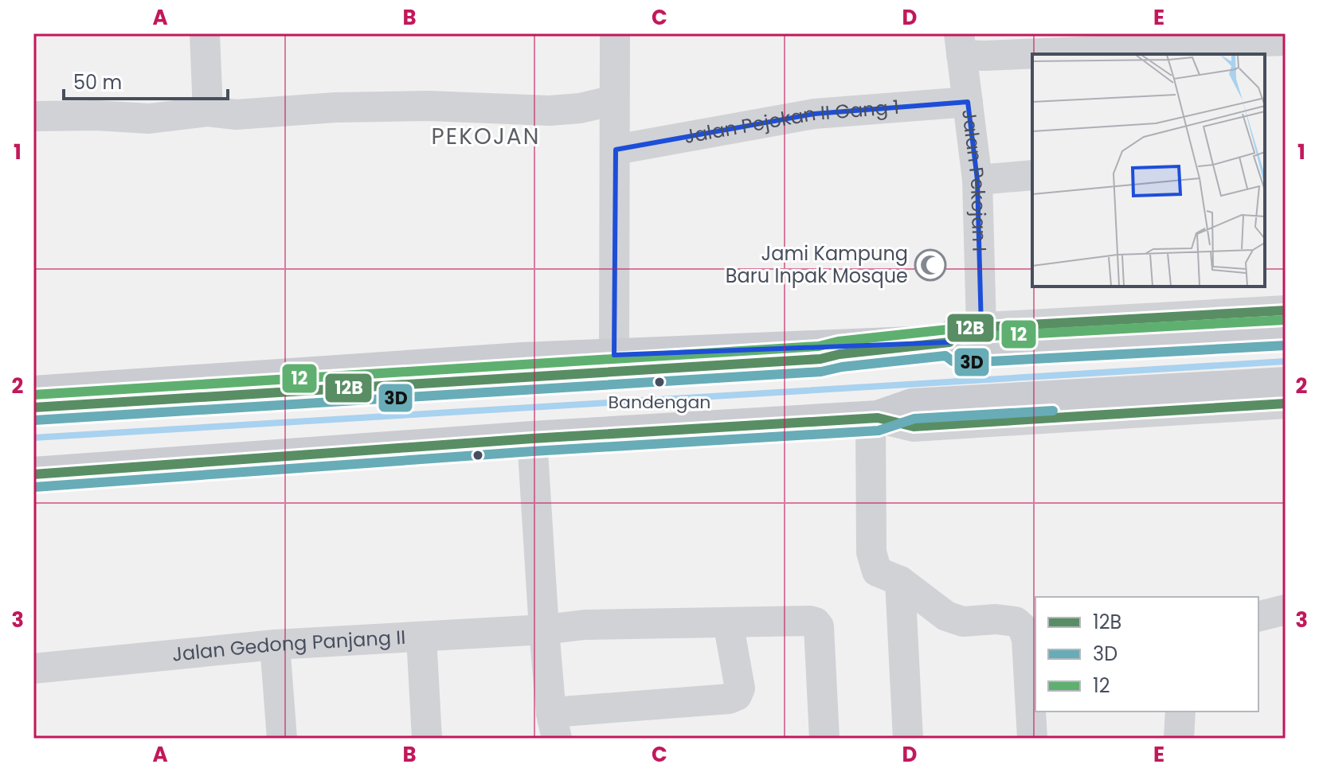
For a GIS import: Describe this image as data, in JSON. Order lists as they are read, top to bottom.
{
  "streets": {
    "street": ["Jalan Pejokan II Gang 1", "Jalan Pekojan I", "Jalan Gedong Panjang II"]
  },
  "crossings": [
    ["Jalan Pejokan II Gang 1", "Jalan Pekojan I"]
  ],
  "districts": ["PEKOJAN"],
  "places": {
    "mosque": ["Jami Kampung Baru Inpak Mosque"],
    "other": ["Bandengan"]
  },
  "lines": ["transit line 12B", "transit line 12", "transit line 3D"],
  "legend": ["12B", "3D", "12"],
  "scale_bar": "50 m",
  "grid": {
    "columns": [
      "A",
      "B",
      "C",
      "D",
      "E"
    ],
    "rows": ["1", "2", "3"]
  }
}
